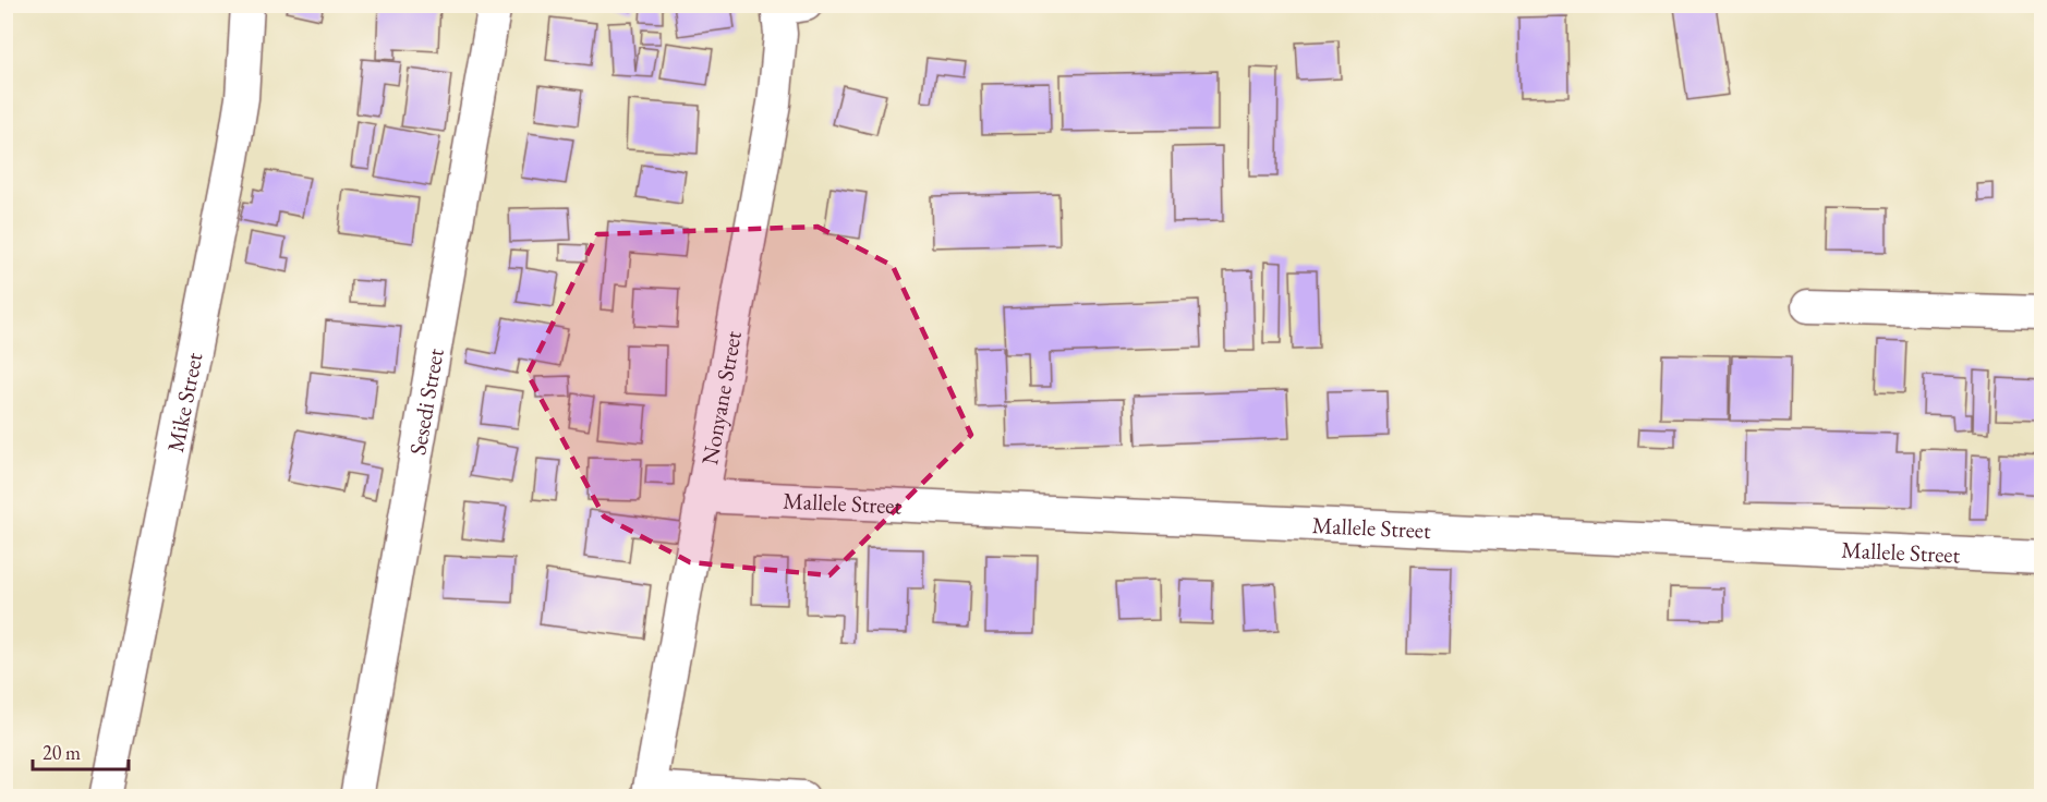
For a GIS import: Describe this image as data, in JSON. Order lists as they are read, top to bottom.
{
  "streets": {
    "street": [
      "Nonyane Street",
      "Sesedi Street",
      "Mike Street",
      "Mallele Street"
    ]
  },
  "crossings": [
    ["Nonyane Street", "Mallele Street"]
  ],
  "scale_bar": "20 m"
}
